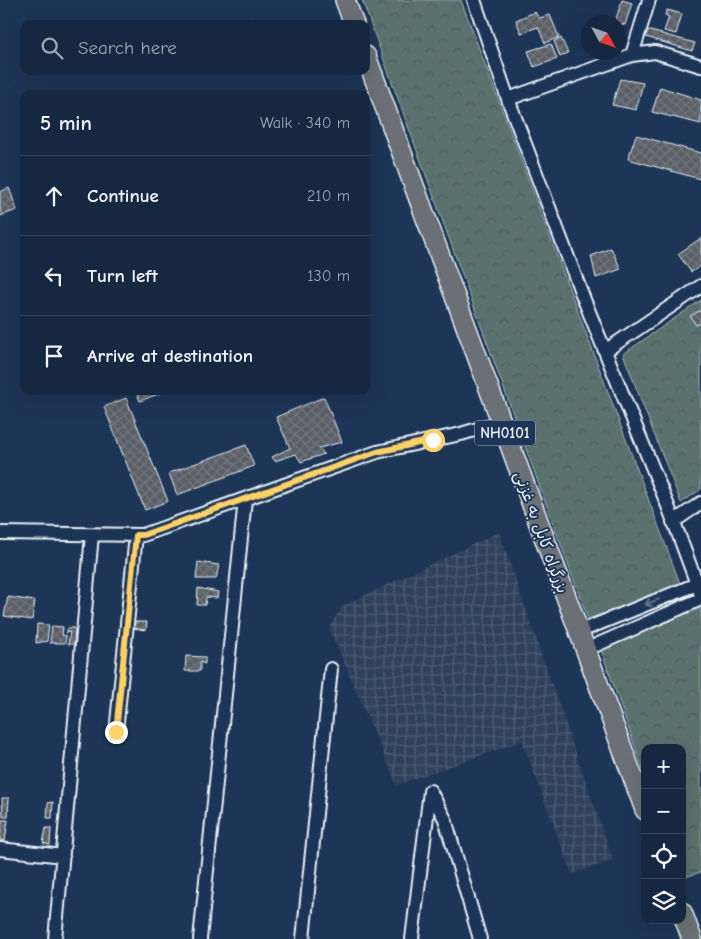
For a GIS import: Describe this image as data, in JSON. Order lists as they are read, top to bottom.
{
  "streets": {
    "highway": ["NH0101", "بزرگراه کابل به غزنی"]
  },
  "north": "bottom right",
  "page": {
    "search": "Search here",
    "heading": ["5 min", "Walk · 340 m"],
    "list": [
      ["Continue", "210 m"],
      ["Turn left", "130 m"],
      "Arrive at destination"
    ],
    "map_buttons": ["+", "−"]
  }
}
